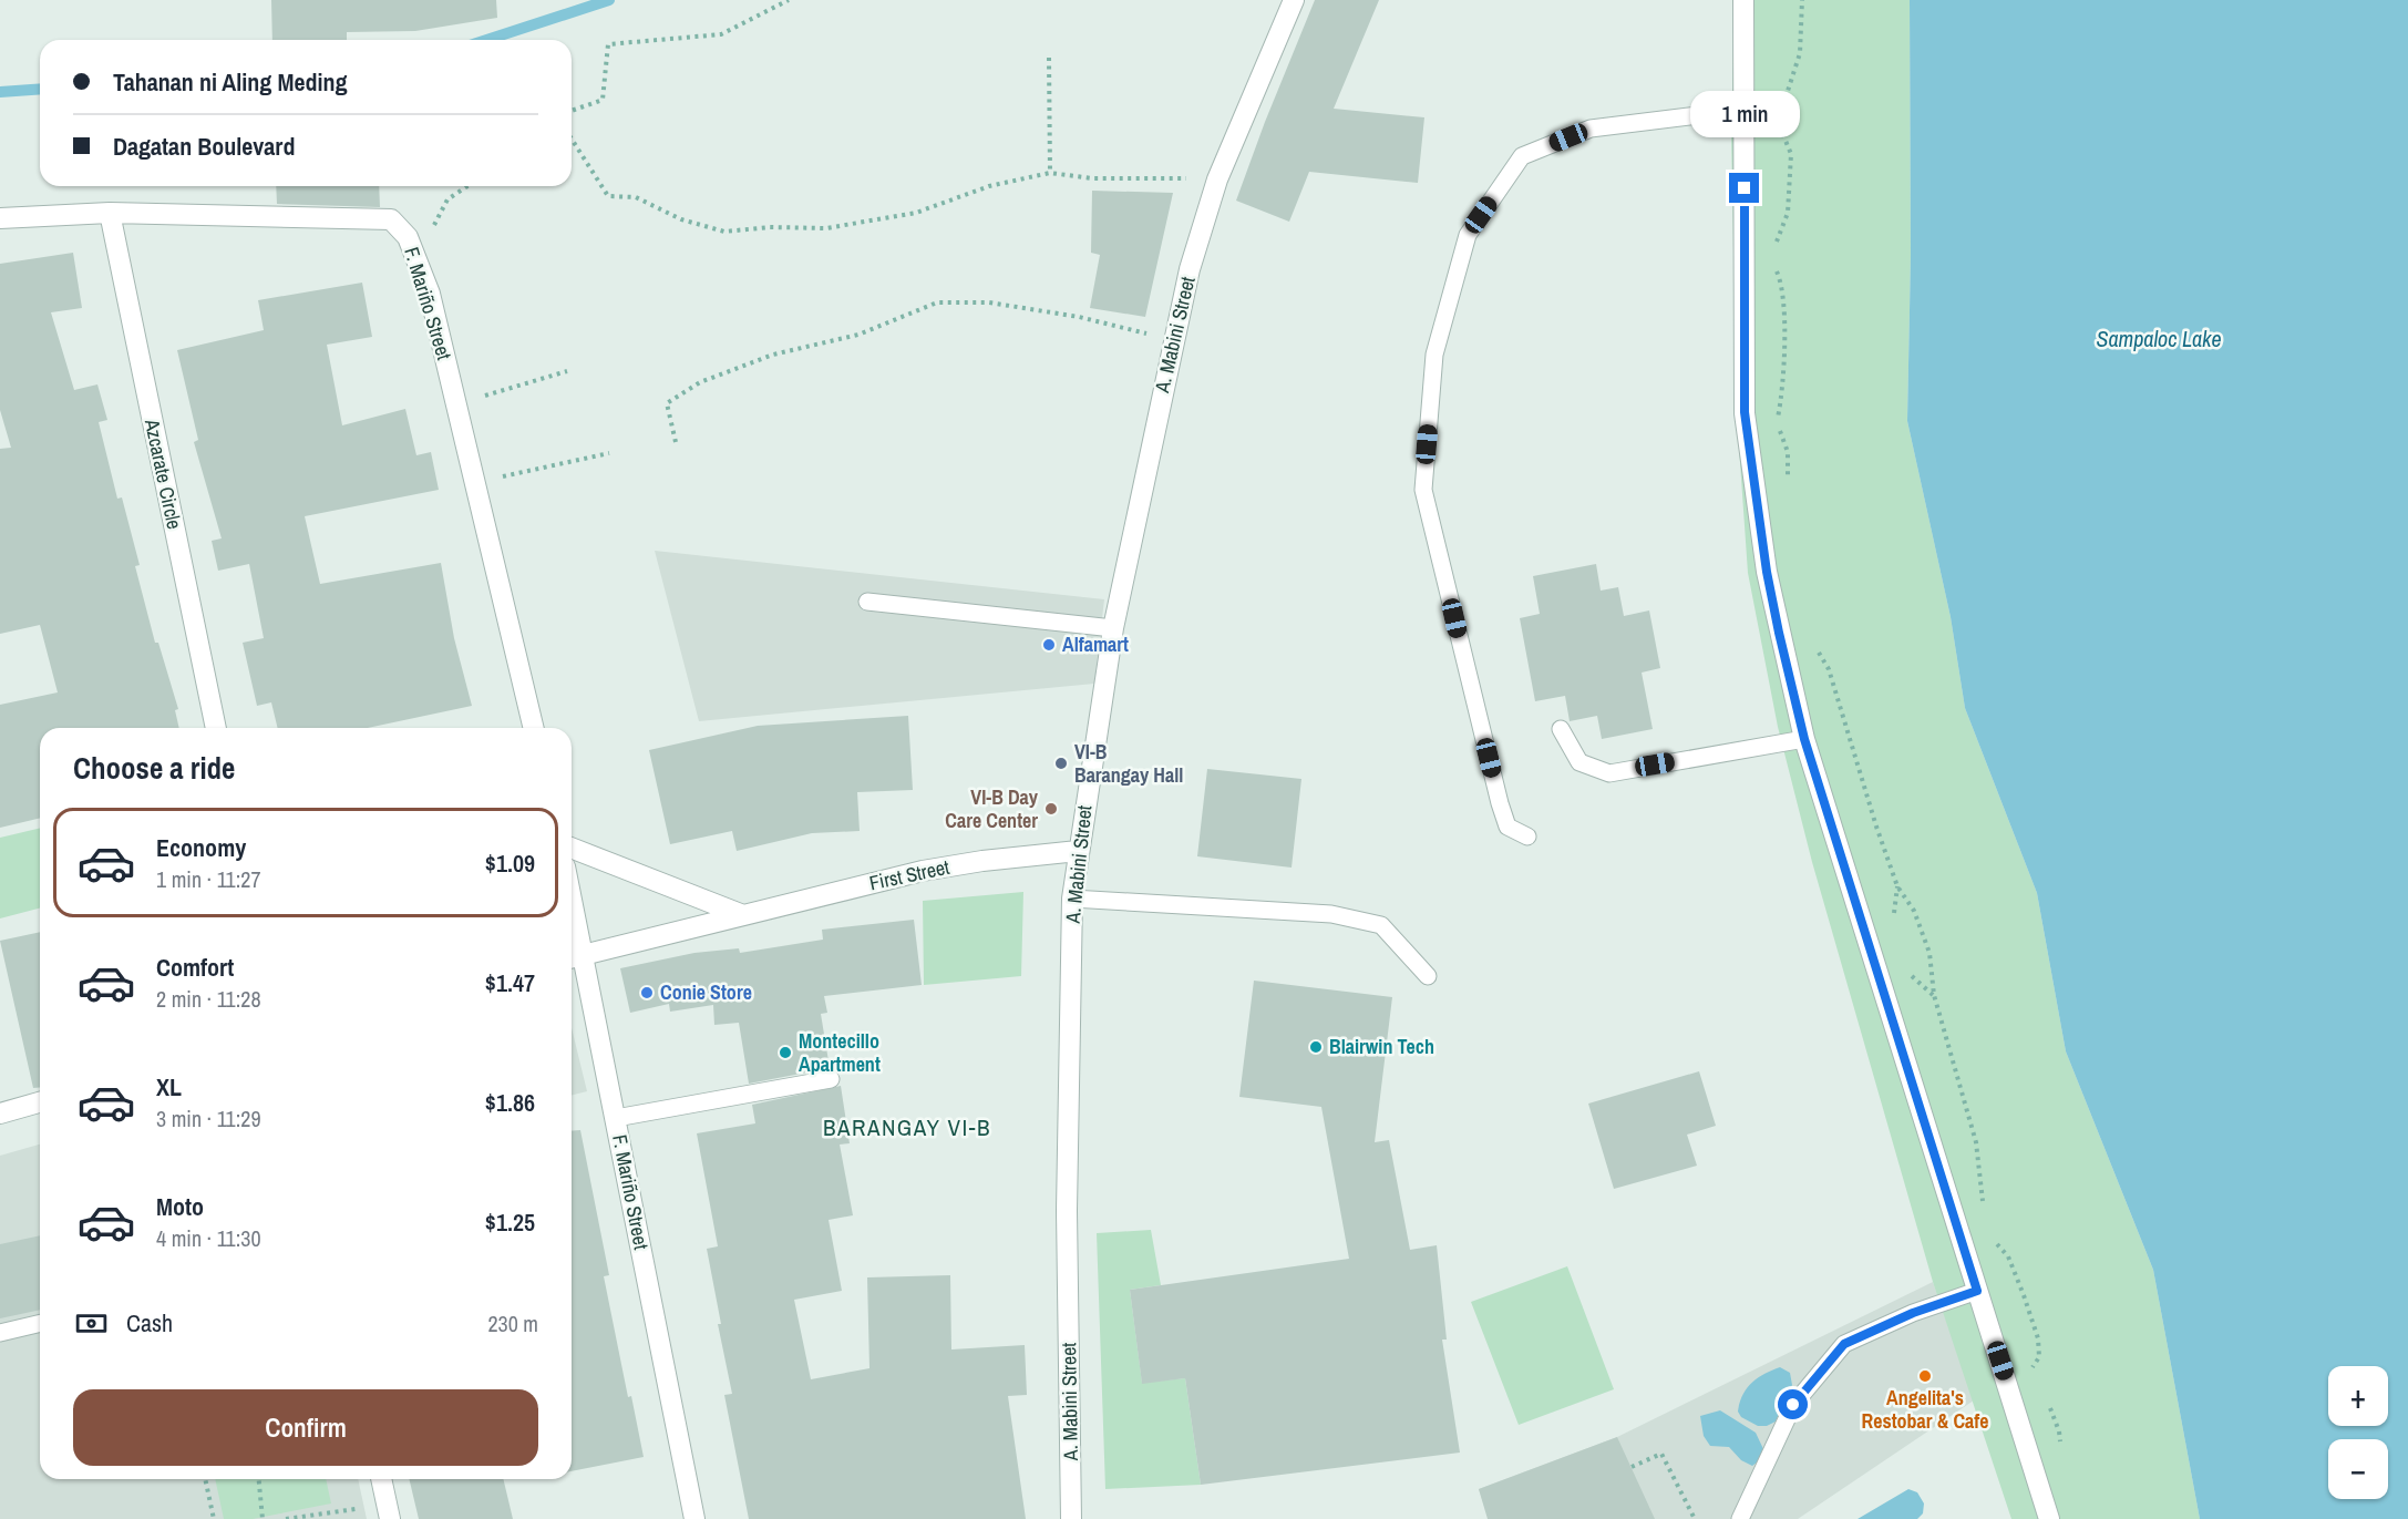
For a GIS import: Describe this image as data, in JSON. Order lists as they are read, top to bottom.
{
  "streets": {
    "street": [
      "F. Mariño Street",
      "A. Mabini Street",
      "Azcarate Circle",
      "First Street"
    ]
  },
  "crossings": [
    ["F. Mariño Street", "Azcarate Circle"],
    ["F. Mariño Street", "First Street"],
    ["A. Mabini Street", "First Street"]
  ],
  "districts": ["BARANGAY VI-B"],
  "water": ["Sampaloc Lake"],
  "places": [
    "Alfamart",
    "VI-B Barangay Hall",
    "VI-B Day Care Center",
    "Conie Store",
    "Blairwin Tech",
    "Montecillo Apartment",
    "Angelita's Restobar & Cafe"
  ],
  "page": {
    "banner": ["Tahanan ni Aling Meding", "Dagatan Boulevard"],
    "bubble": "1 min",
    "heading": "Choose a ride",
    "list": [
      {
        "name": "Economy",
        "note": "1 min · 11:27",
        "value": "$1.09"
      },
      {
        "name": "Comfort",
        "note": "2 min · 11:28",
        "value": "$1.47"
      },
      {
        "name": "XL",
        "note": "3 min · 11:29",
        "value": "$1.86"
      },
      {
        "name": "Moto",
        "note": "4 min · 11:30",
        "value": "$1.25"
      }
    ],
    "pay": ["Cash", "230 m"],
    "map_buttons": ["+", "−"],
    "buttons": "Confirm"
  }
}
